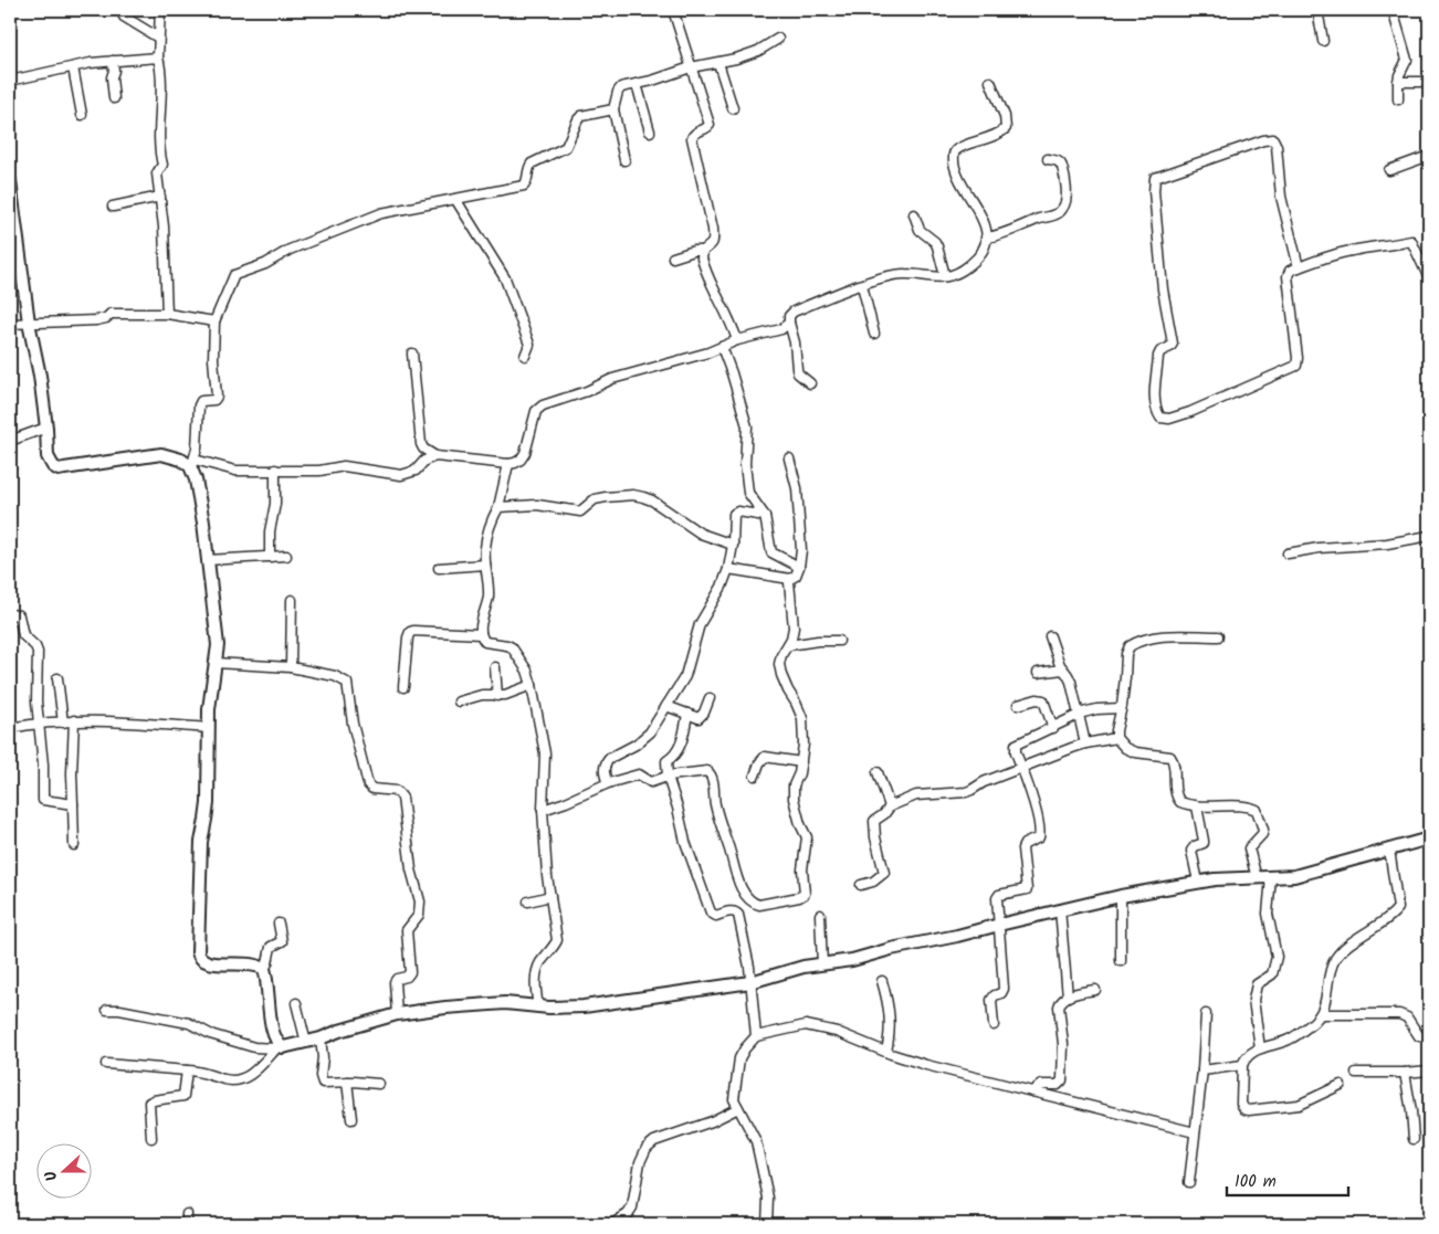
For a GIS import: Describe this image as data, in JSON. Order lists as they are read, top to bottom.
{
  "scale_bar": "100 m",
  "north": "left"
}
